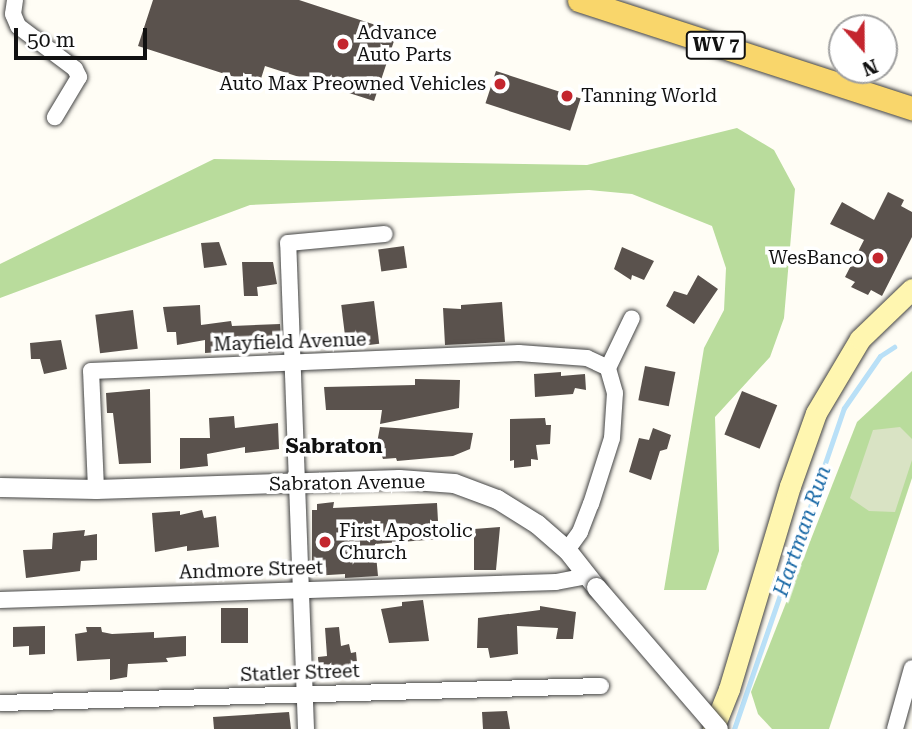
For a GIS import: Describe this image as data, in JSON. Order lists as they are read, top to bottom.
{
  "streets": {
    "main road": ["WV 7"],
    "street": [
      "Mayfield Avenue",
      "Sabraton Avenue",
      "Andmore Street",
      "Statler Street"
    ]
  },
  "crossings": [
    ["Mayfield Avenue", "Sabraton Avenue"],
    ["Sabraton Avenue", "Andmore Street"]
  ],
  "districts": ["Sabraton"],
  "water": ["Hartman Run"],
  "places": [
    "Advance Auto Parts",
    "Auto Max Preowned Vehicles",
    "Tanning World",
    "WesBanco",
    "First Apostolic Church"
  ],
  "scale_bar": "50 m",
  "north": "bottom"
}
